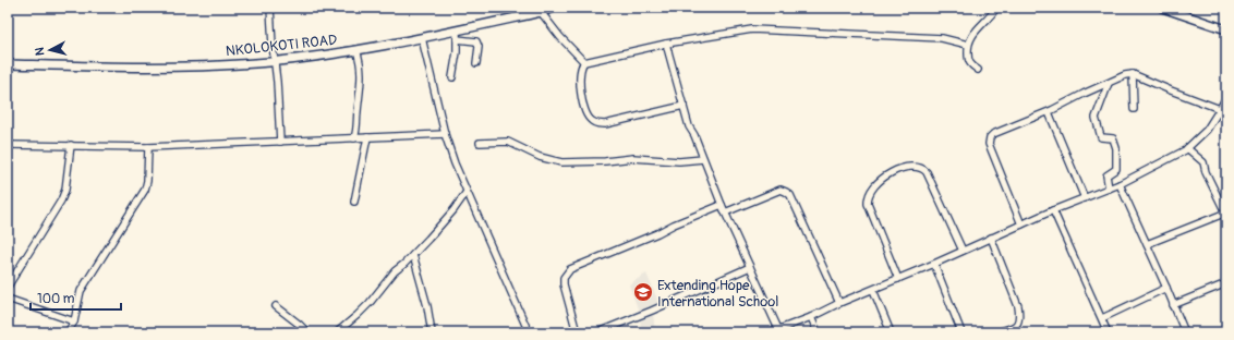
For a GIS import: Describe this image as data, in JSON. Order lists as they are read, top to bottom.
{
  "streets": {
    "main road": ["NKOLOKOTI ROAD"]
  },
  "places": {
    "school or university": ["Extending Hope International School"]
  },
  "scale_bar": "100 m",
  "north": "left"
}
